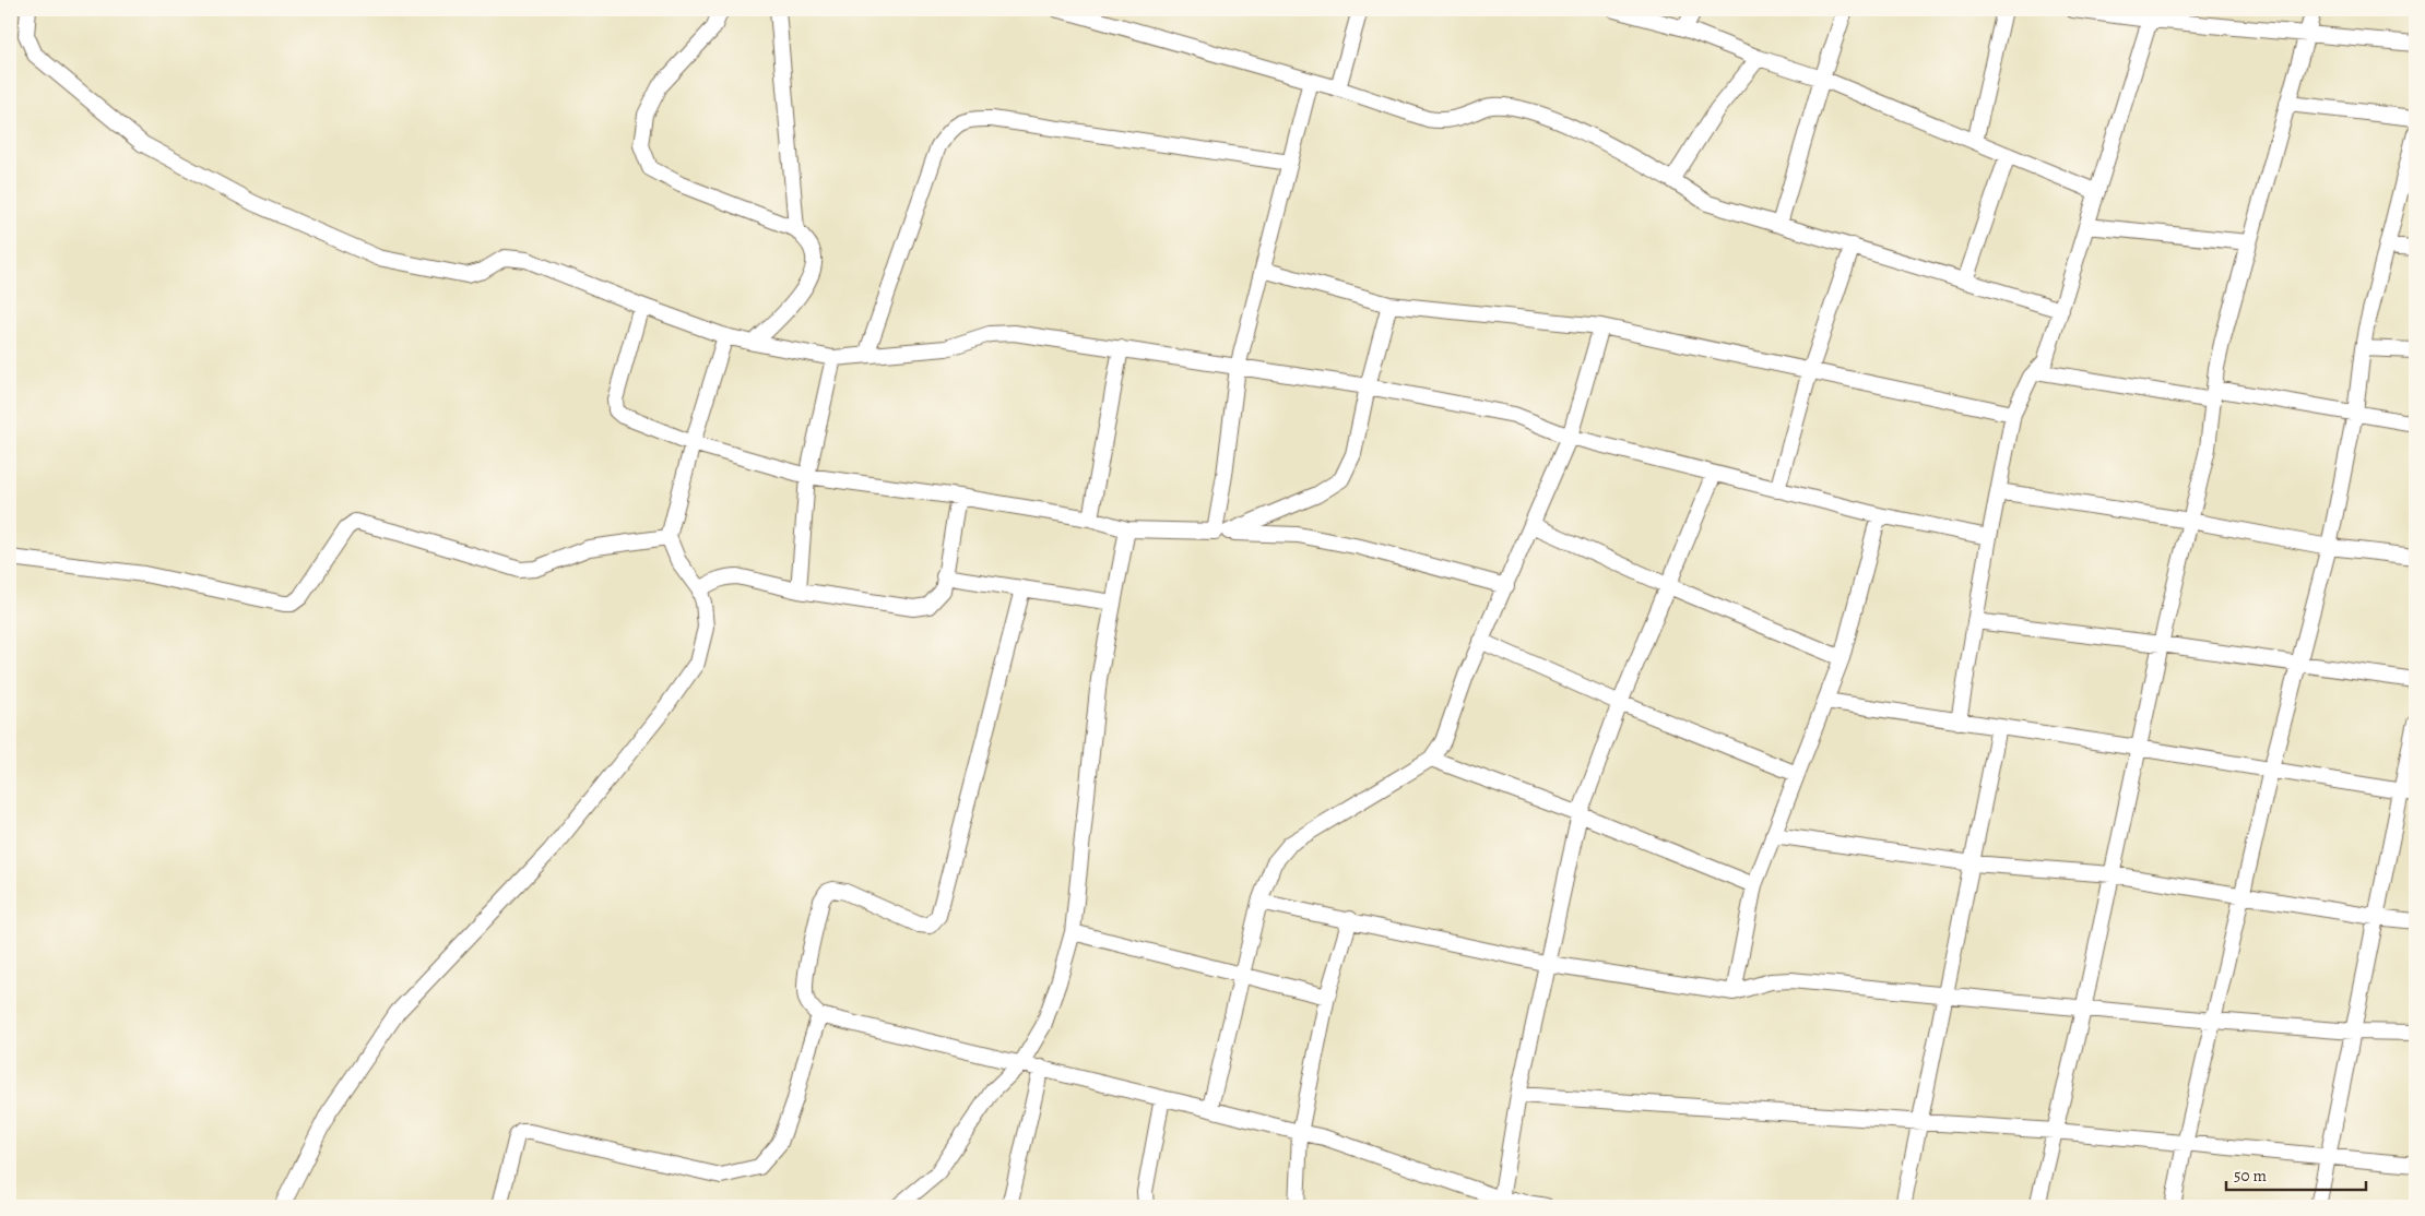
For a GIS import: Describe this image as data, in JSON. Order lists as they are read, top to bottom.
{
  "scale_bar": "50 m"
}
